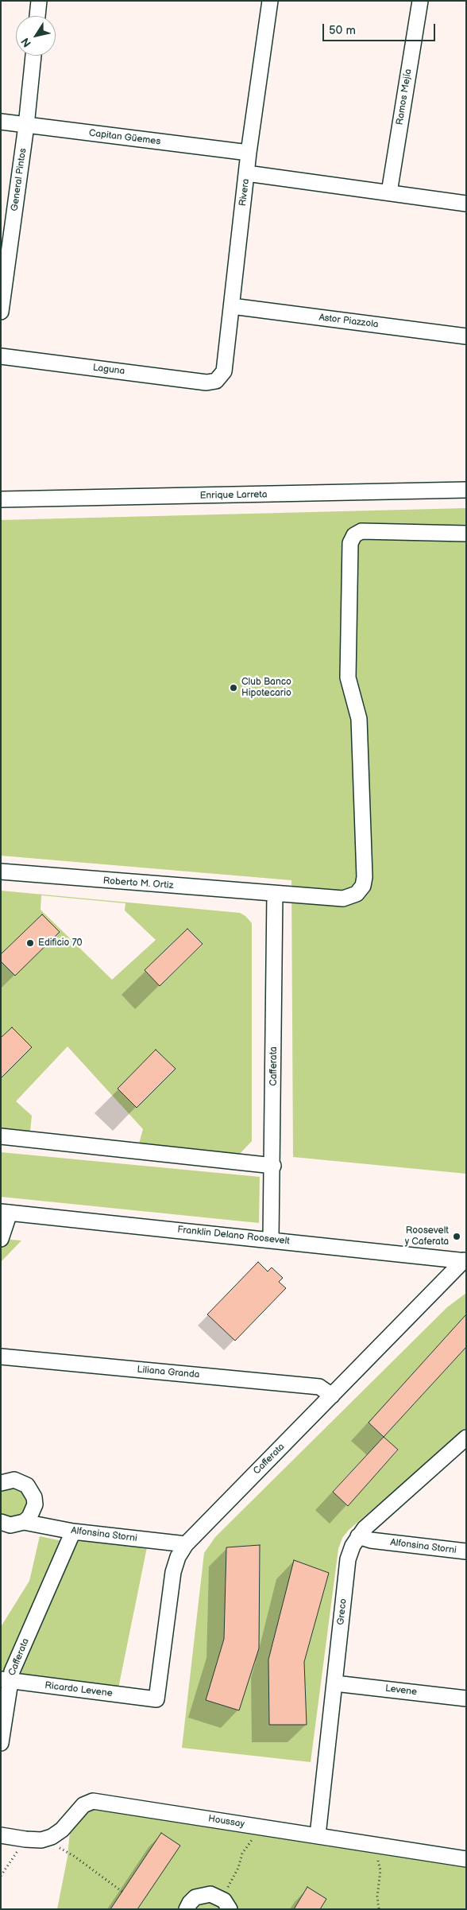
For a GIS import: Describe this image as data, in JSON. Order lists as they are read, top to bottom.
{
  "streets": {
    "street": [
      "Ramos Mejía",
      "Capitan Güemes",
      "General Pintos",
      "Rivera",
      "Astor Piazzola",
      "Laguna",
      "Enrique Larreta",
      "Roberto M. Ortiz",
      "Cafferata",
      "Franklin Delano Roosevelt",
      "Liliana Granda",
      "Alfonsina Storni",
      "Greco",
      "Ricardo Levene",
      "Levene",
      "Houssay"
    ]
  },
  "crossings": [
    ["Capitan Güemes", "General Pintos"],
    ["Capitan Güemes", "Rivera"],
    ["Rivera", "Astor Piazzola"],
    ["Rivera", "Laguna"],
    ["Roberto M. Ortiz", "Cafferata"],
    ["Cafferata", "Franklin Delano Roosevelt"],
    ["Cafferata", "Liliana Granda"],
    ["Cafferata", "Alfonsina Storni"],
    ["Cafferata", "Ricardo Levene"],
    ["Alfonsina Storni", "Greco"],
    ["Greco", "Levene"],
    ["Greco", "Houssay"]
  ],
  "places": ["Club Banco Hipotecario", "Edificio 70", "Roosevelt y Caferata"],
  "scale_bar": "50 m",
  "north": "bottom left"
}
